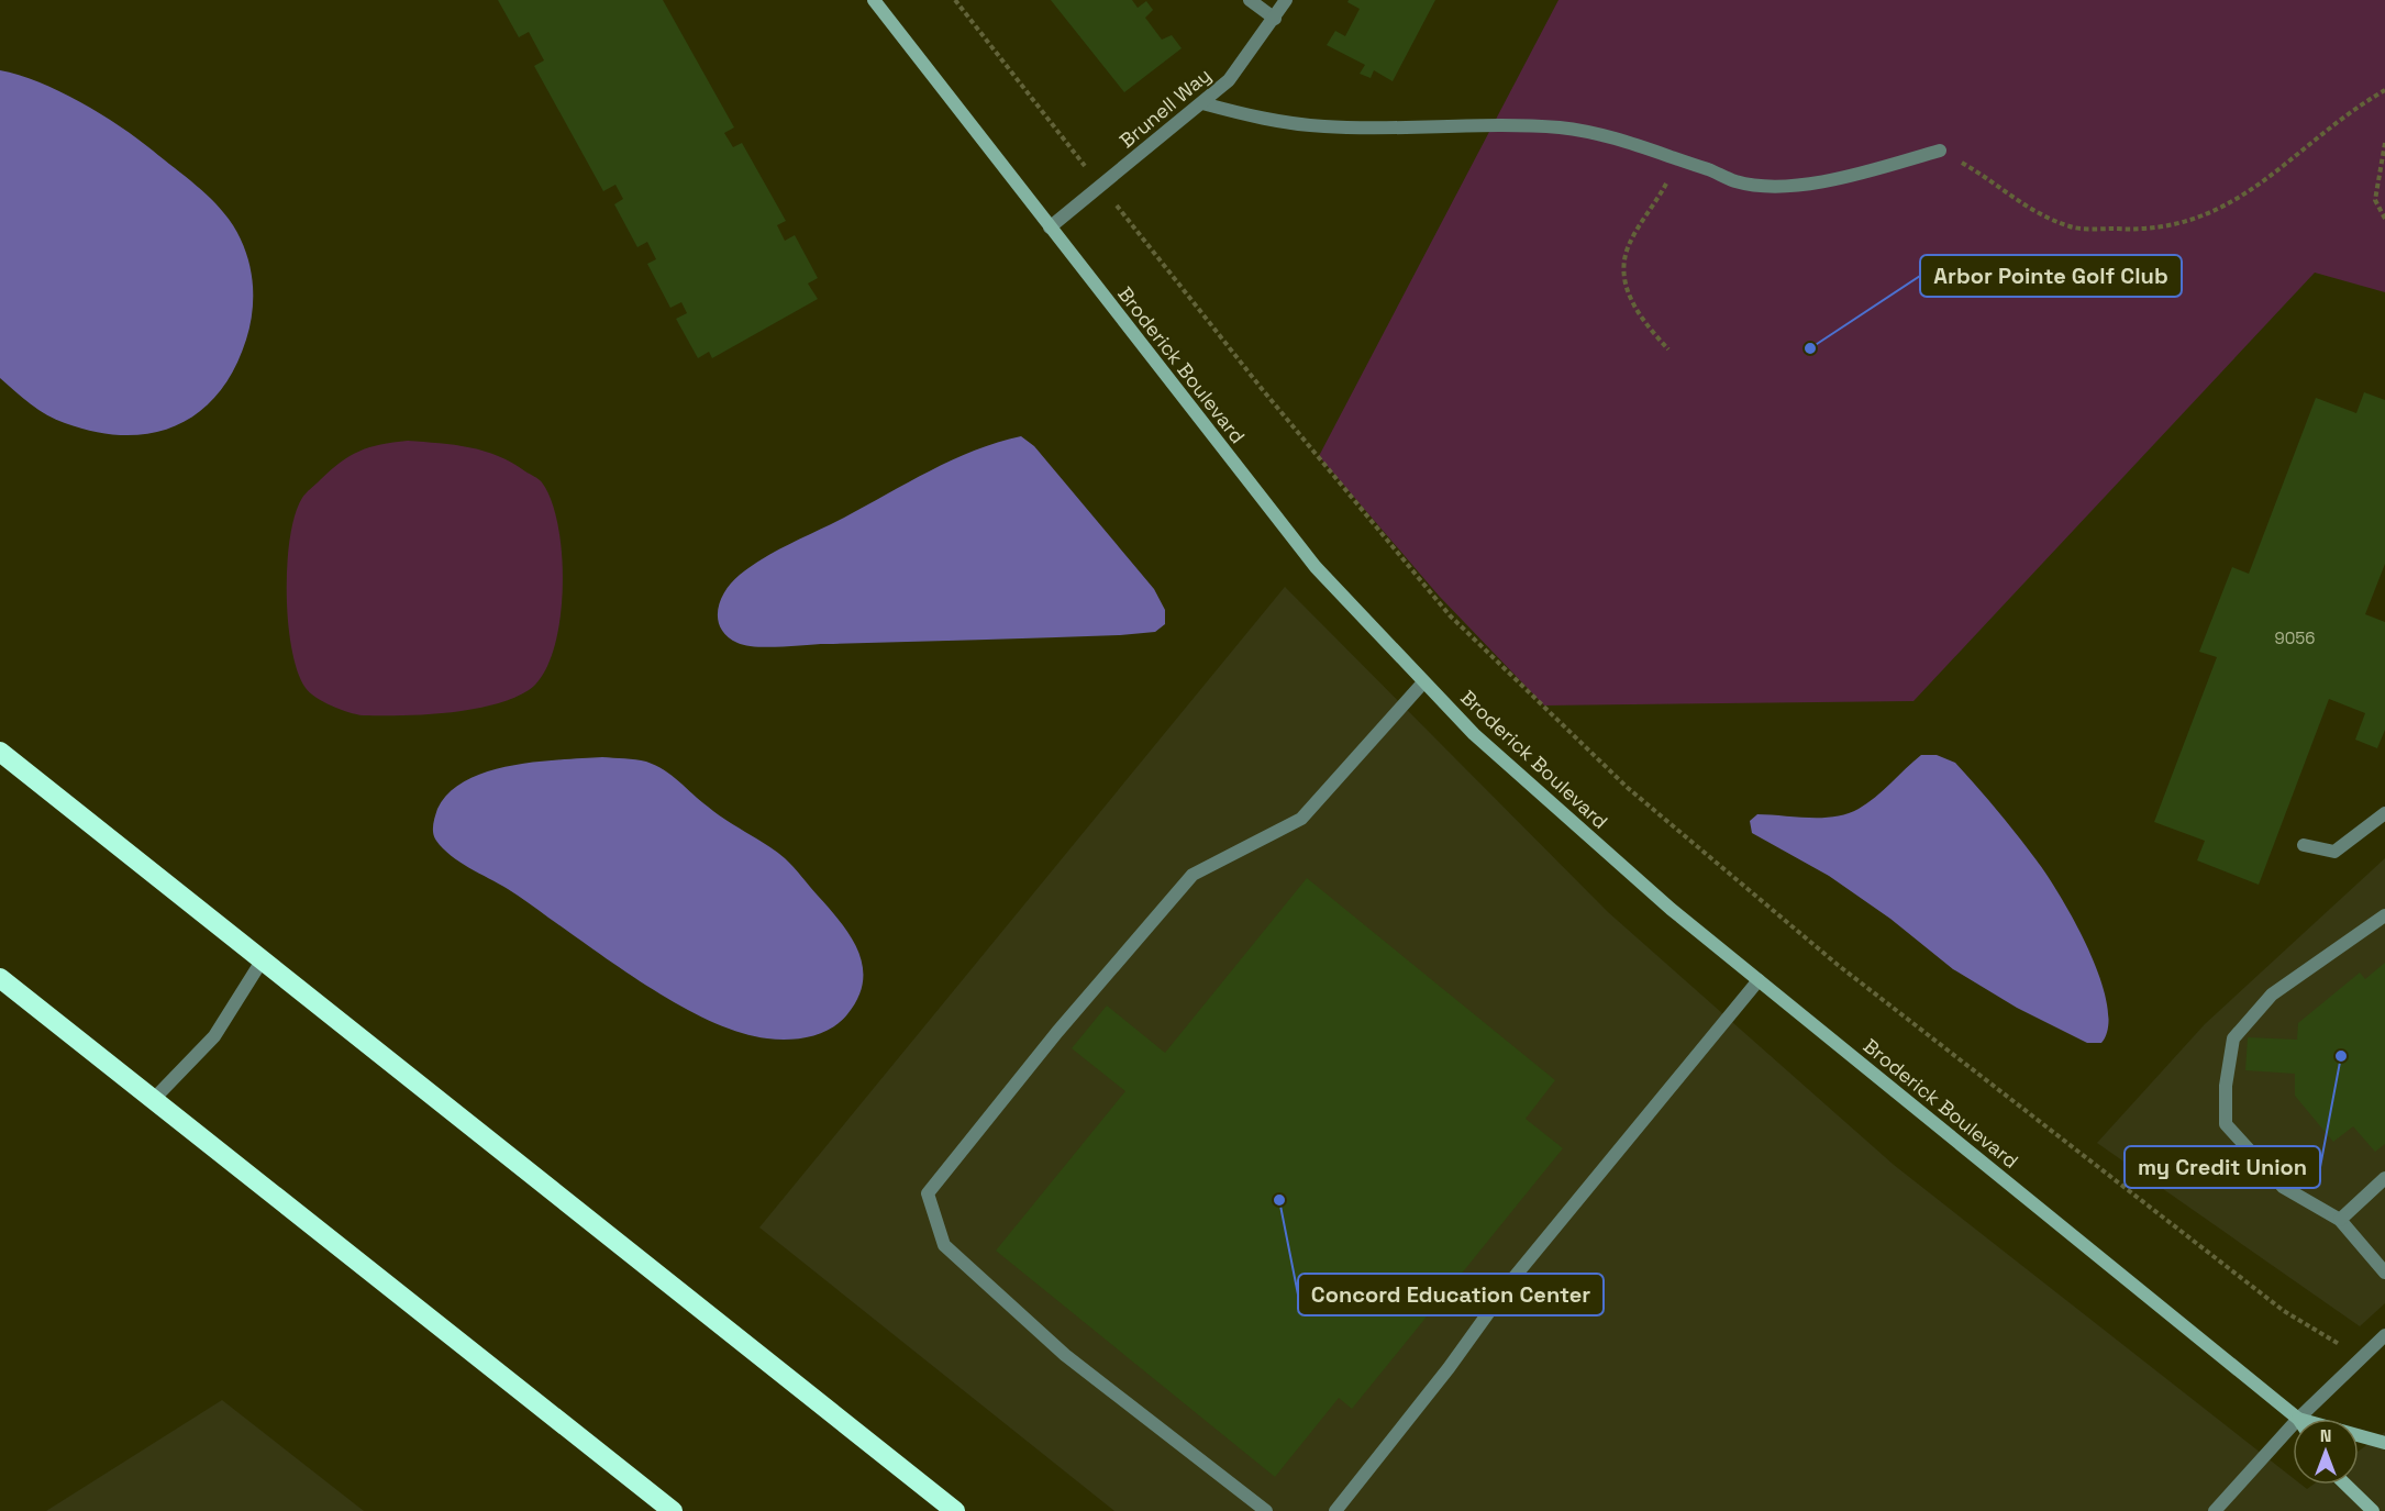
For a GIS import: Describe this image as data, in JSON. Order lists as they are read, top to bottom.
{
  "streets": {
    "street": ["Brunell Way", "Broderick Boulevard"]
  },
  "crossings": [
    ["Brunell Way", "Broderick Boulevard"]
  ],
  "places": ["Arbor Pointe Golf Club", "my Credit Union", "Concord Education Center"],
  "house_numbers": ["9056"],
  "north": "top"
}
